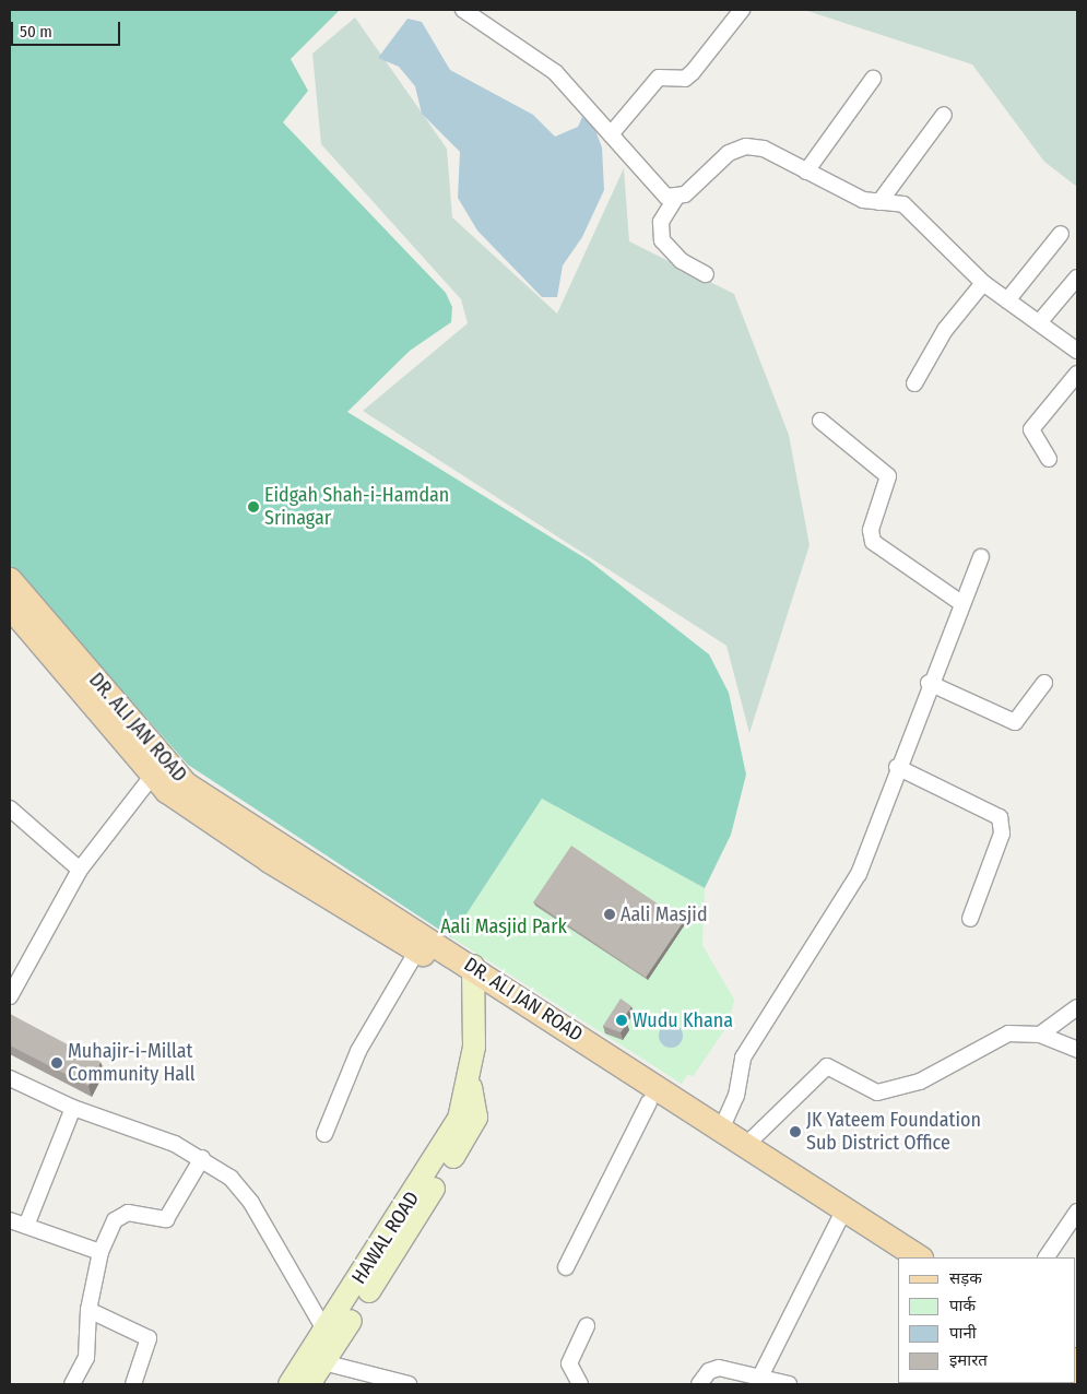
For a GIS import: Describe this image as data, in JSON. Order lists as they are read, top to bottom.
{
  "streets": {
    "main road": ["DR. ALI JAN ROAD", "HAWAL ROAD"]
  },
  "crossings": [
    ["DR. ALI JAN ROAD", "HAWAL ROAD"]
  ],
  "parks": ["Aali Masjid Park"],
  "places": [
    "Eidgah Shah-i-Hamdan Srinagar",
    "Aali Masjid",
    "Wudu Khana",
    "Muhajir-i-Millat Community Hall",
    "JK Yateem Foundation Sub District Office"
  ],
  "legend": [
    "सड़क",
    "पार्क",
    "पानी",
    "इमारत"
  ],
  "scale_bar": "50 m"
}
